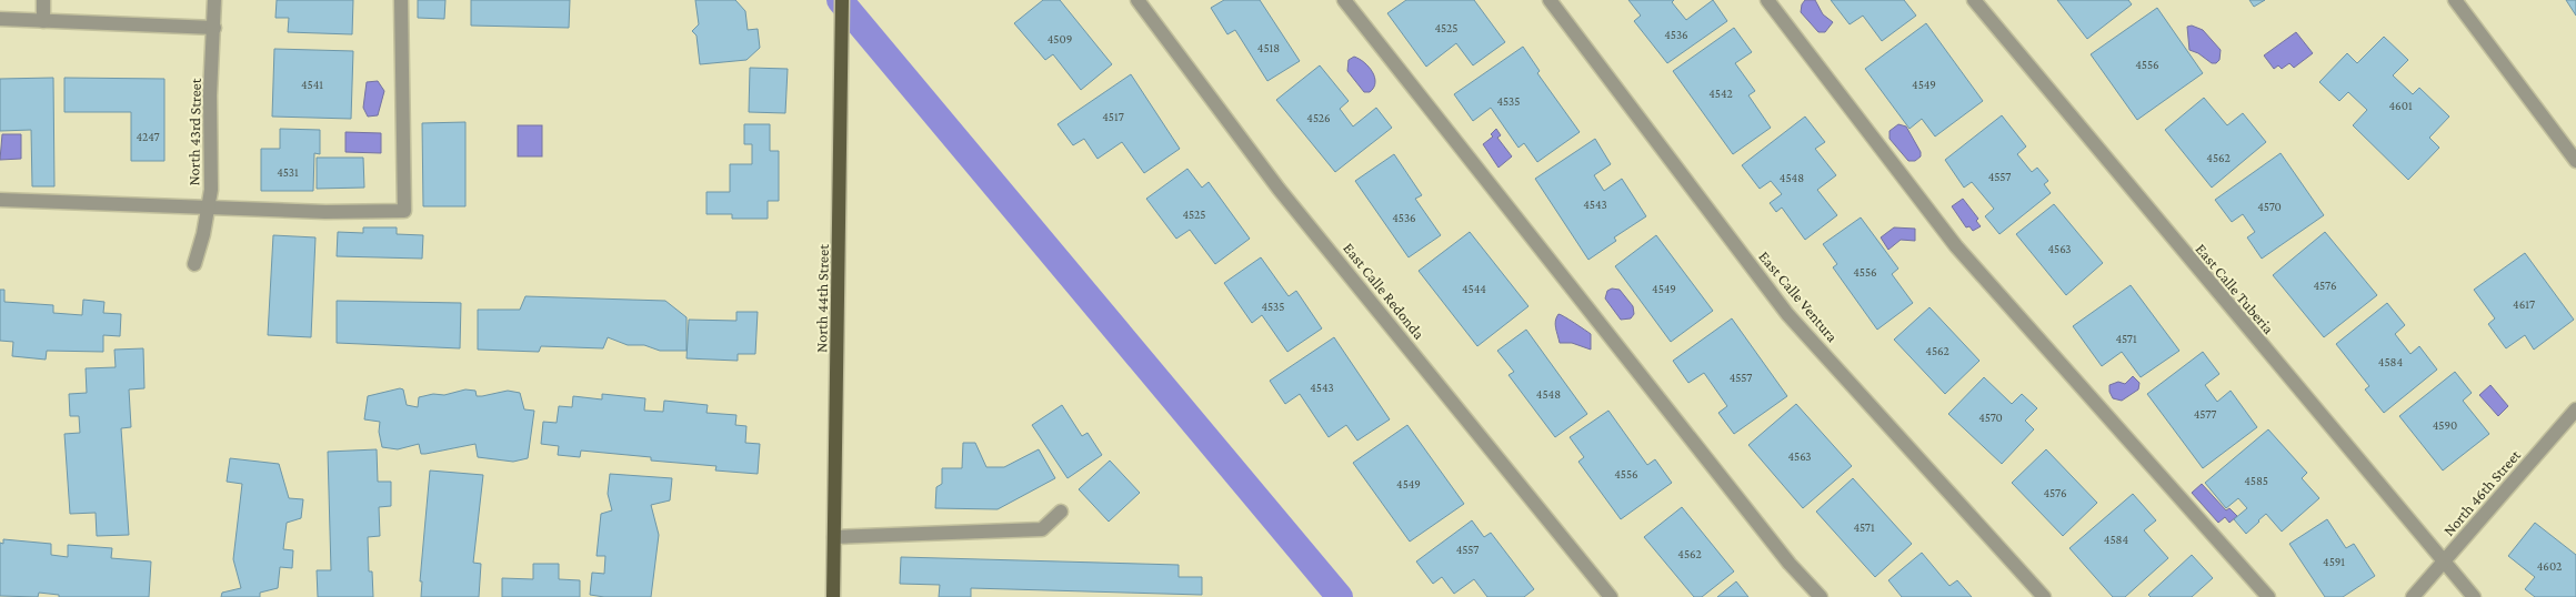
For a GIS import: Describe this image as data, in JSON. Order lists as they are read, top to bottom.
{
  "streets": {
    "main road": ["North 44th Street"],
    "street": [
      "North 43rd Street",
      "East Calle Tuberia",
      "East Calle Redonda",
      "East Calle Ventura",
      "North 46th Street"
    ]
  },
  "crossings": [
    ["East Calle Tuberia", "North 46th Street"]
  ],
  "house_numbers": [
    "4525",
    "4536",
    "4509",
    "4518",
    "4556",
    "4541",
    "4549",
    "4542",
    "4535",
    "4601",
    "4517",
    "4526",
    "4247",
    "4562",
    "4531",
    "4557",
    "4548",
    "4543",
    "4570",
    "4525",
    "4536",
    "4563",
    "4556",
    "4576",
    "4544",
    "4549",
    "4617",
    "4535",
    "4571",
    "4562",
    "4584",
    "4557",
    "4543",
    "4548",
    "4577",
    "4570",
    "4590",
    "4563",
    "4556",
    "4585",
    "4549",
    "4576",
    "4571",
    "4584",
    "4557",
    "4562",
    "4591",
    "4602"
  ]
}
